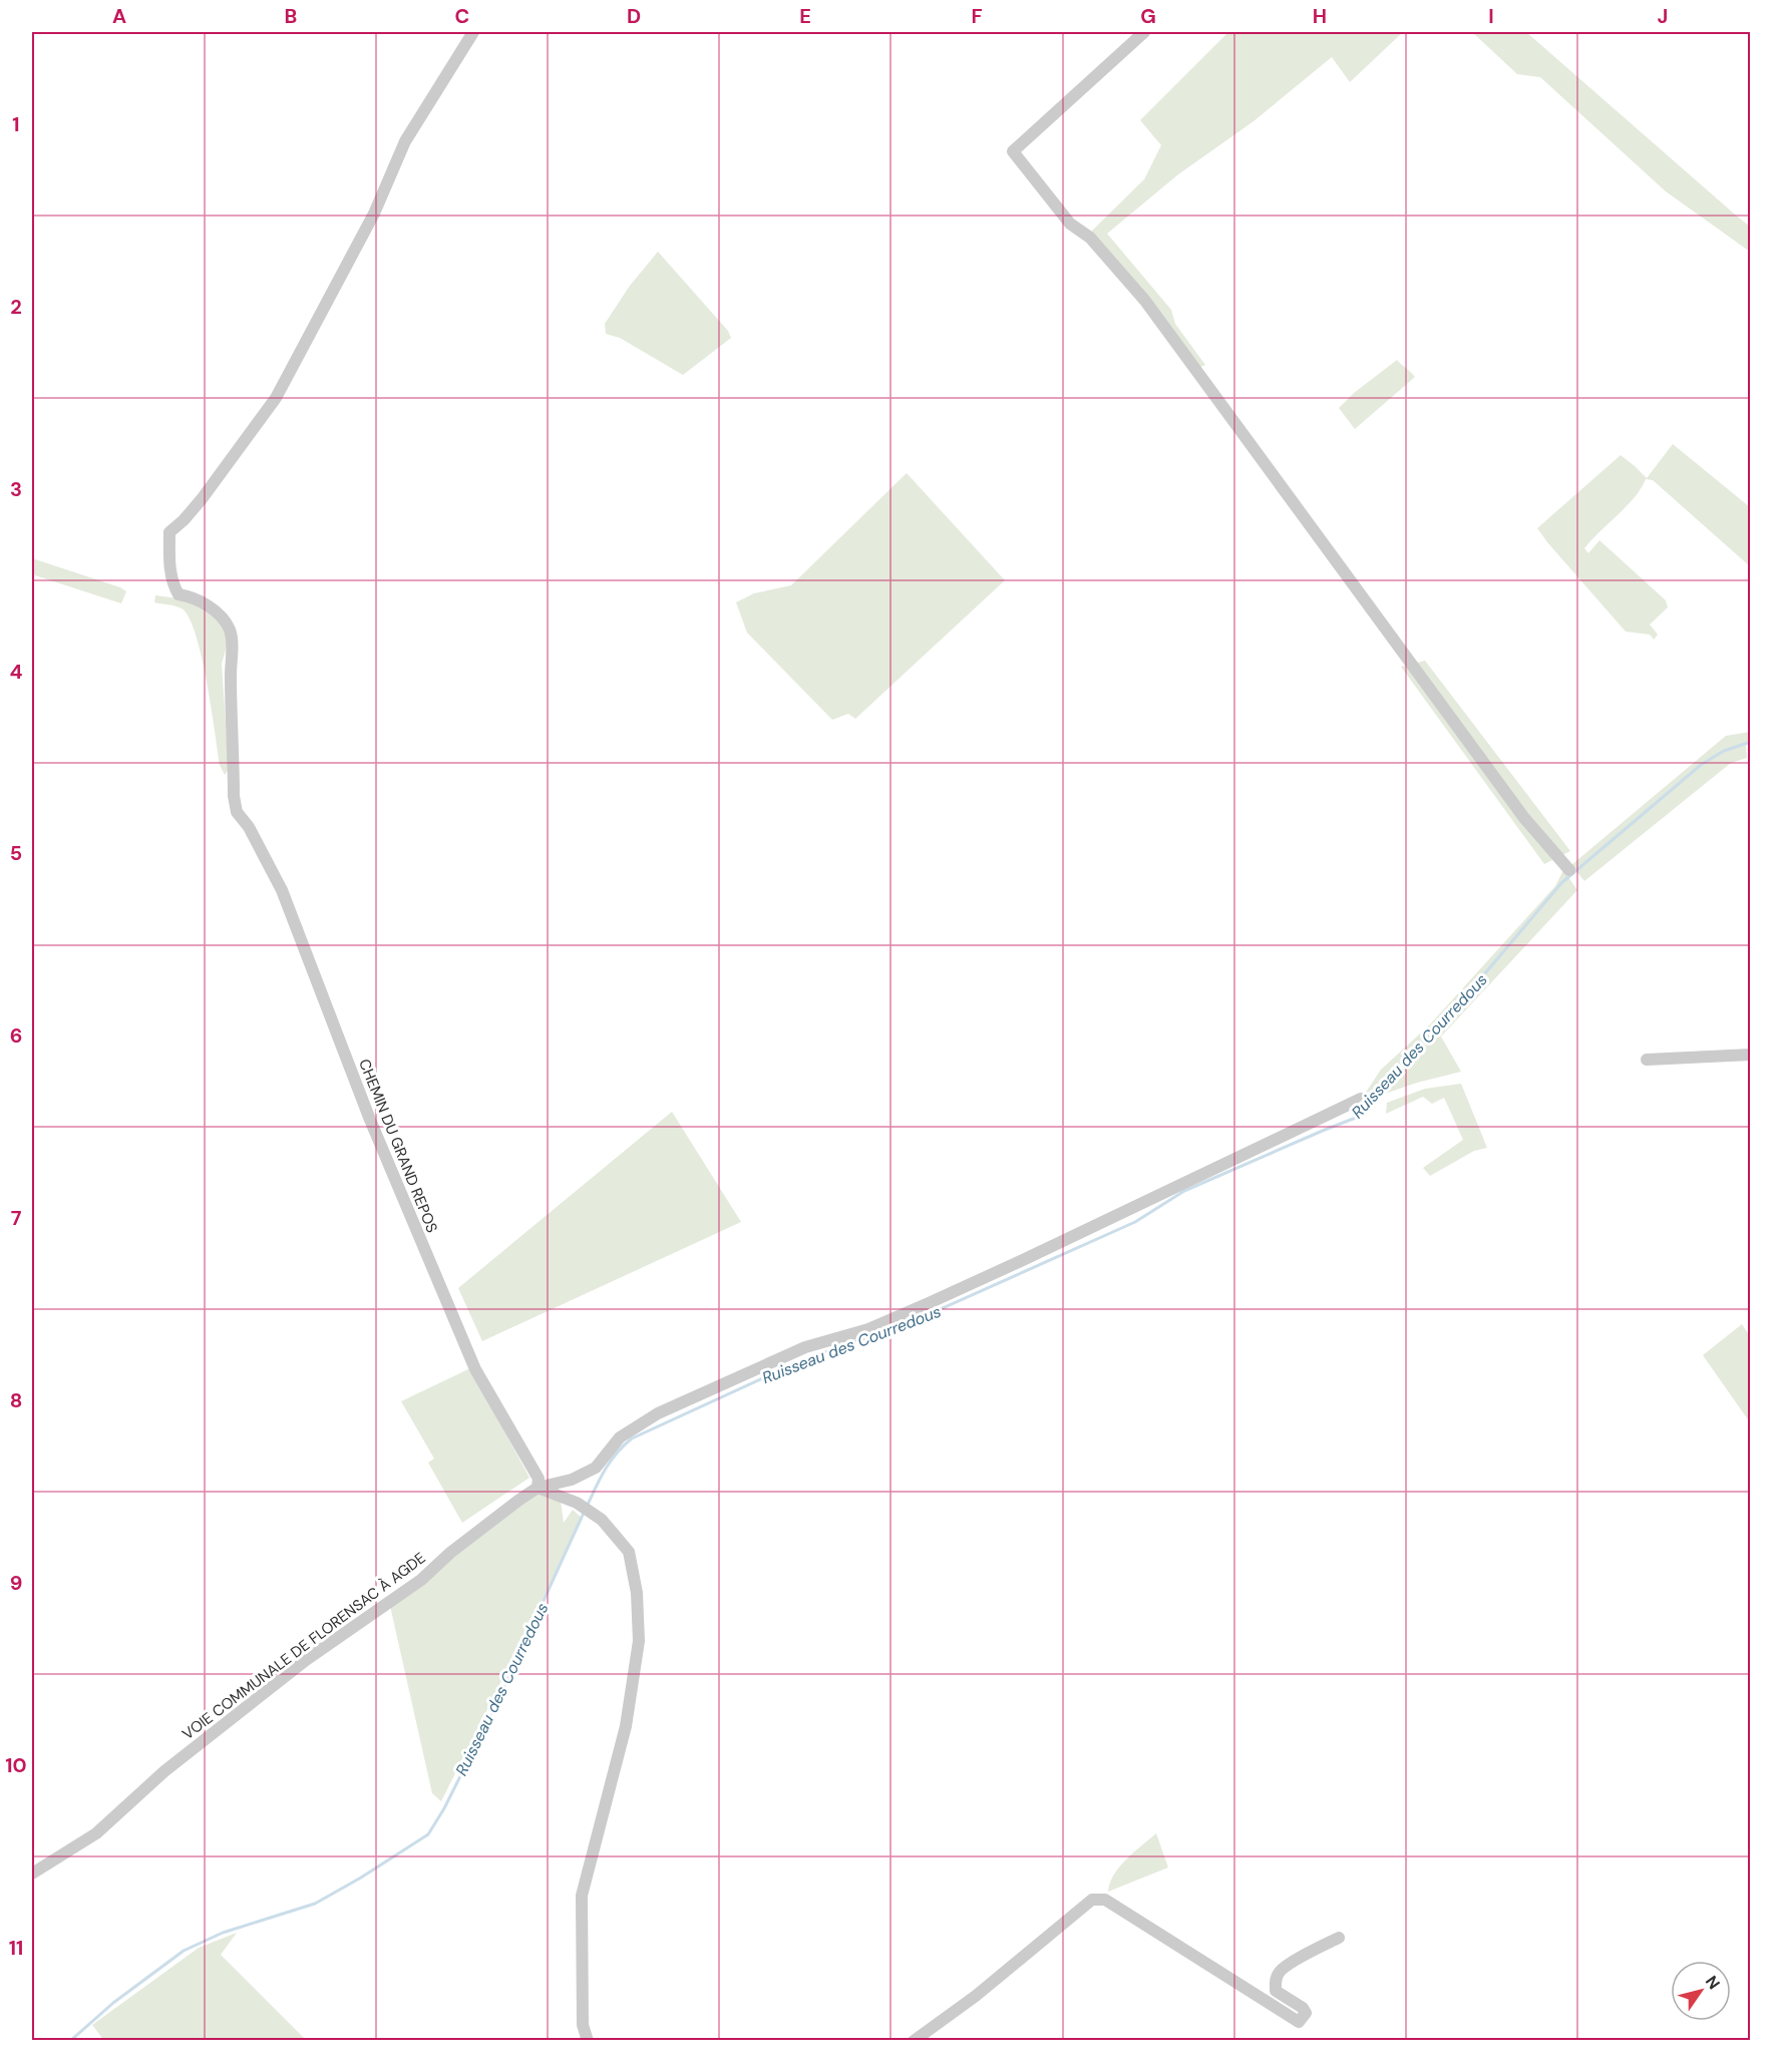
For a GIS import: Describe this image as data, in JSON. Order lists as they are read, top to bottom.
{
  "streets": {
    "street": ["CHEMIN DU GRAND REPOS", "VOIE COMMUNALE DE FLORENSAC À AGDE"]
  },
  "crossings": [
    ["CHEMIN DU GRAND REPOS", "VOIE COMMUNALE DE FLORENSAC À AGDE"]
  ],
  "water": ["Ruisseau des Courredous"],
  "north": "top right",
  "grid": {
    "columns": [
      "A",
      "B",
      "C",
      "D",
      "E",
      "F",
      "G",
      "H",
      "I",
      "J"
    ],
    "rows": [
      "1",
      "2",
      "3",
      "4",
      "5",
      "6",
      "7",
      "8",
      "9",
      "10",
      "11"
    ]
  }
}
